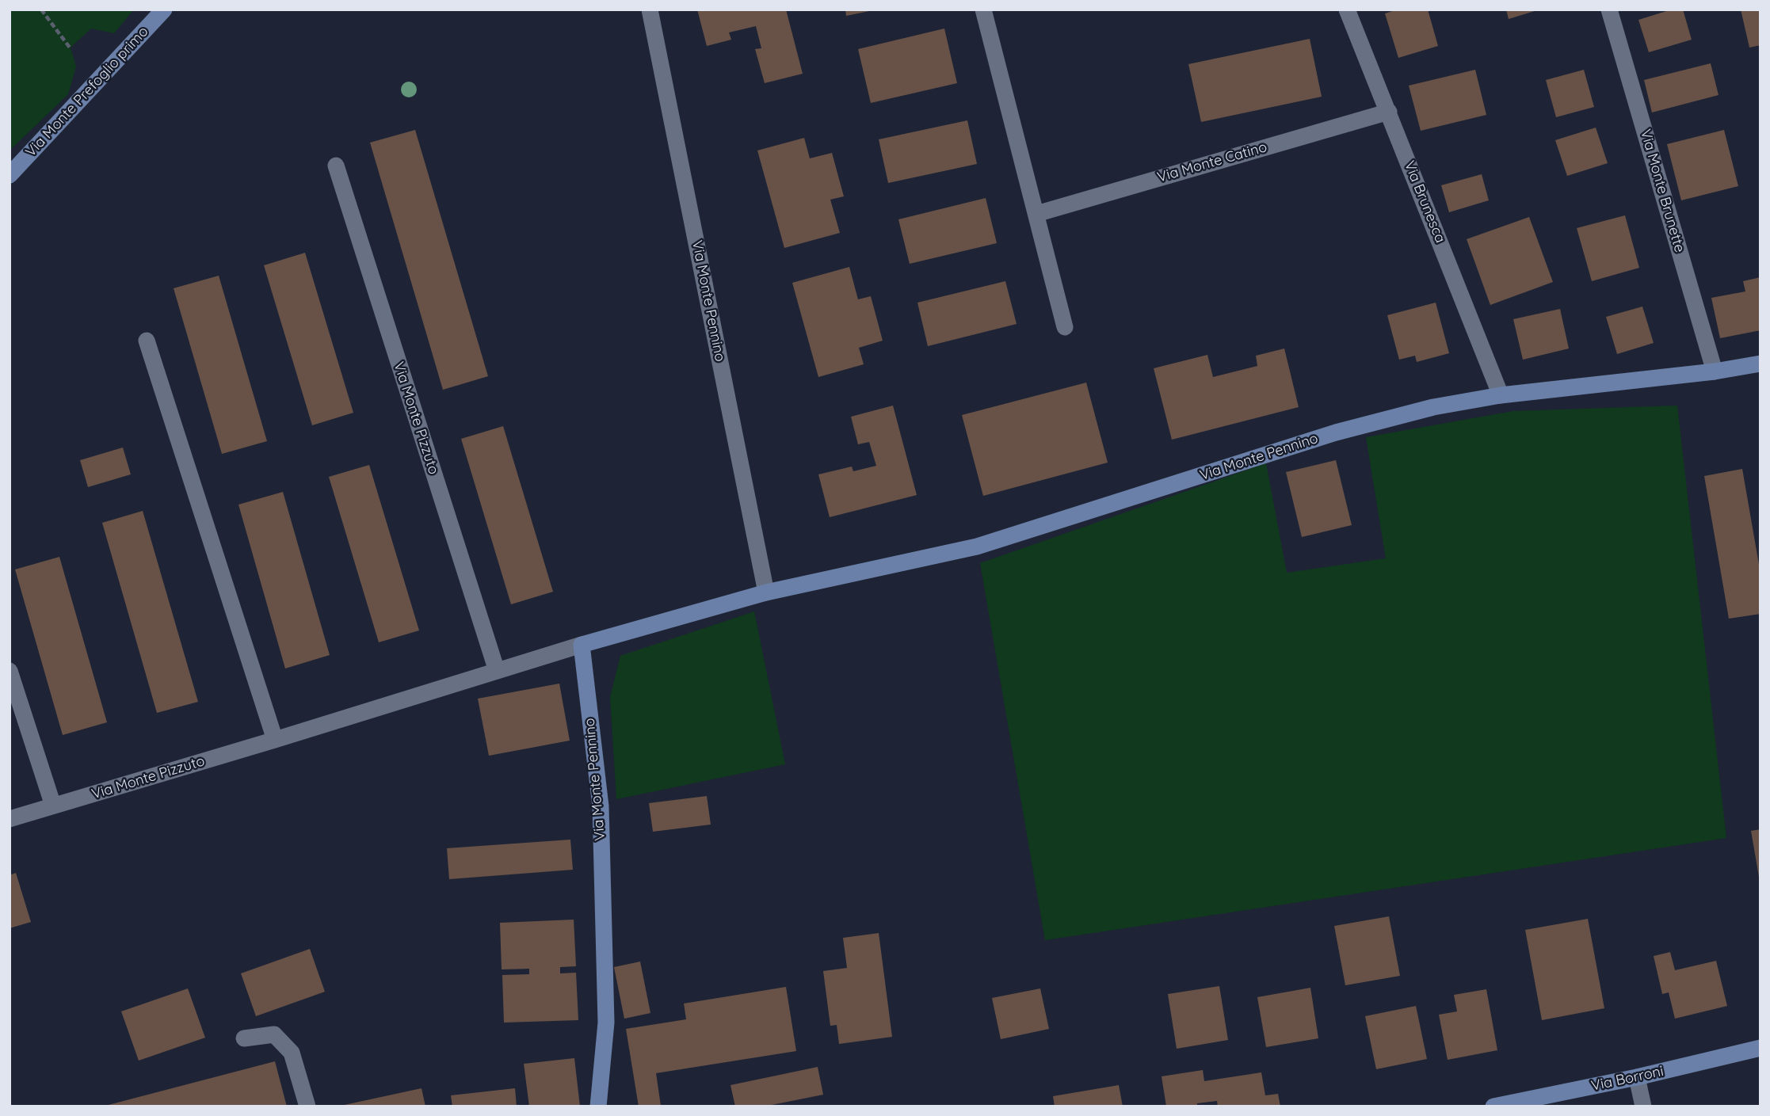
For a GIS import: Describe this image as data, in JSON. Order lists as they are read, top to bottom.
{
  "streets": {
    "street": [
      "Via Monte Prefoglio primo",
      "Via Monte Catino",
      "Via Monte Brunette",
      "Via Brunesca",
      "Via Monte Pennino",
      "Via Monte Pizzuto",
      "Via Borroni"
    ]
  },
  "crossings": [
    ["Via Monte Catino", "Via Brunesca"],
    ["Via Monte Brunette", "Via Monte Pennino"],
    ["Via Brunesca", "Via Monte Pennino"],
    ["Via Monte Pennino", "Via Monte Pizzuto"]
  ]
}
